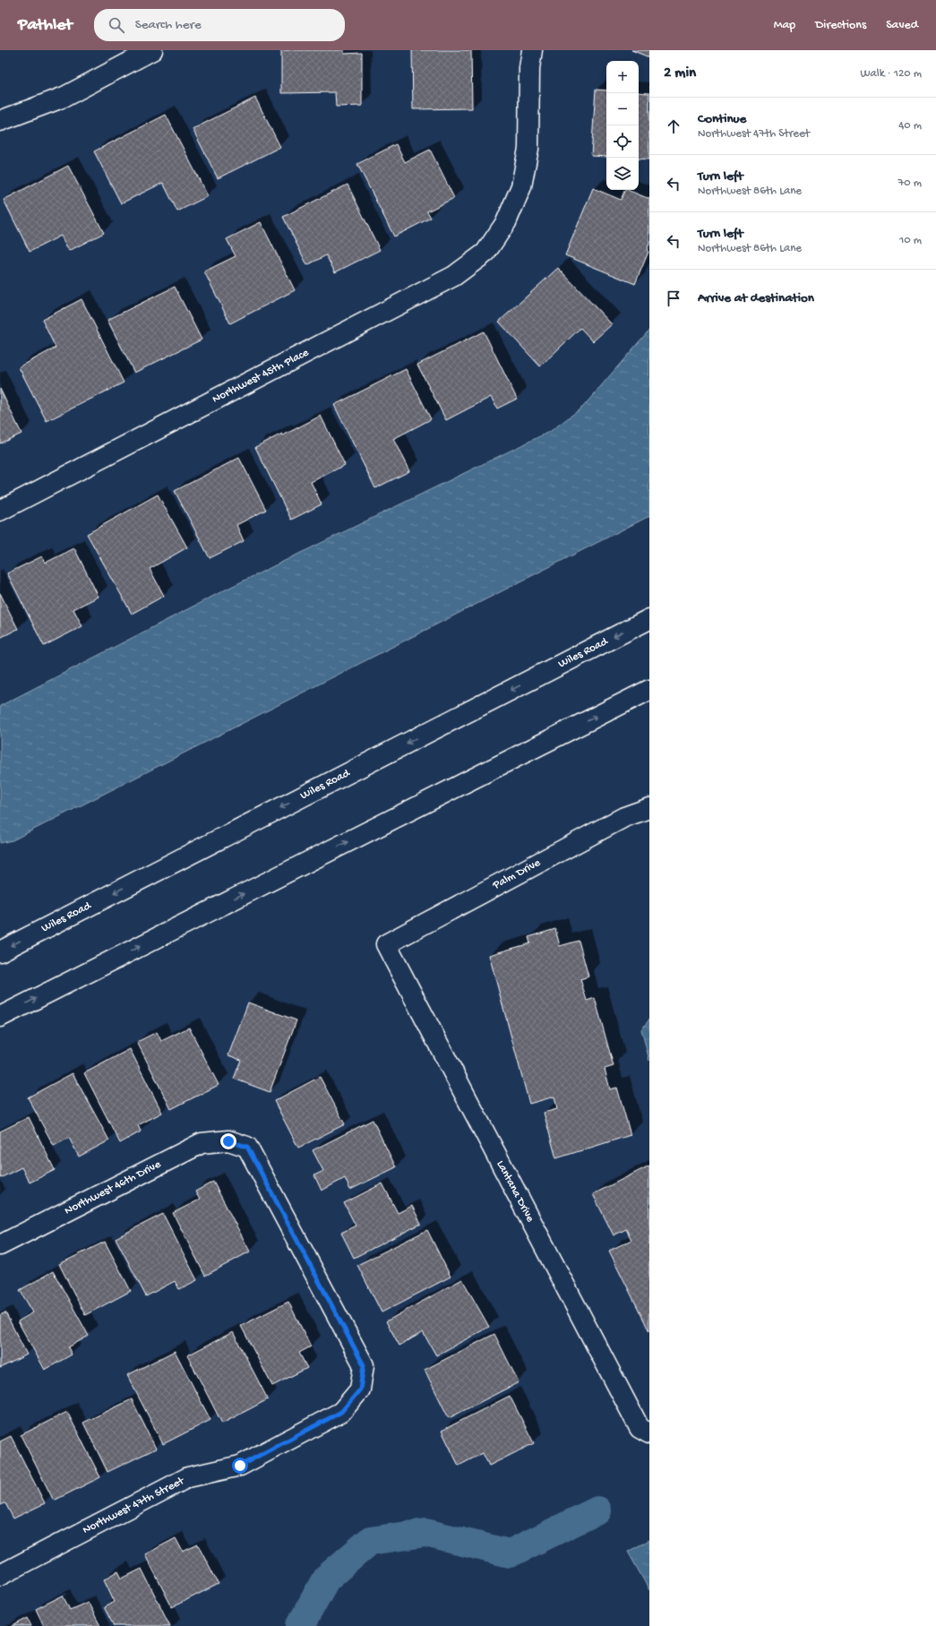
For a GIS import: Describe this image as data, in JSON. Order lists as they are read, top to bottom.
{
  "streets": {
    "street": [
      "Northwest 45th Place",
      "Wiles Road",
      "Palm Drive",
      "Northwest 46th Drive",
      "Lantana Drive",
      "Northwest 47th Street"
    ]
  },
  "crossings": [
    ["Palm Drive", "Lantana Drive"],
    ["Northwest 46th Drive", "Northwest 47th Street"]
  ],
  "page": {
    "header": "Pathlet",
    "search": "Search here",
    "nav": ["Map", "Directions", "Saved"],
    "heading": ["2 min", "Walk · 120 m"],
    "map_buttons": ["+", "−"],
    "list": [
      ["Continue", "Northwest 47th Street", "40 m"],
      ["Turn left", "Northwest 86th Lane", "70 m"],
      ["Turn left", "Northwest 86th Lane", "10 m"],
      "Arrive at destination"
    ]
  }
}
